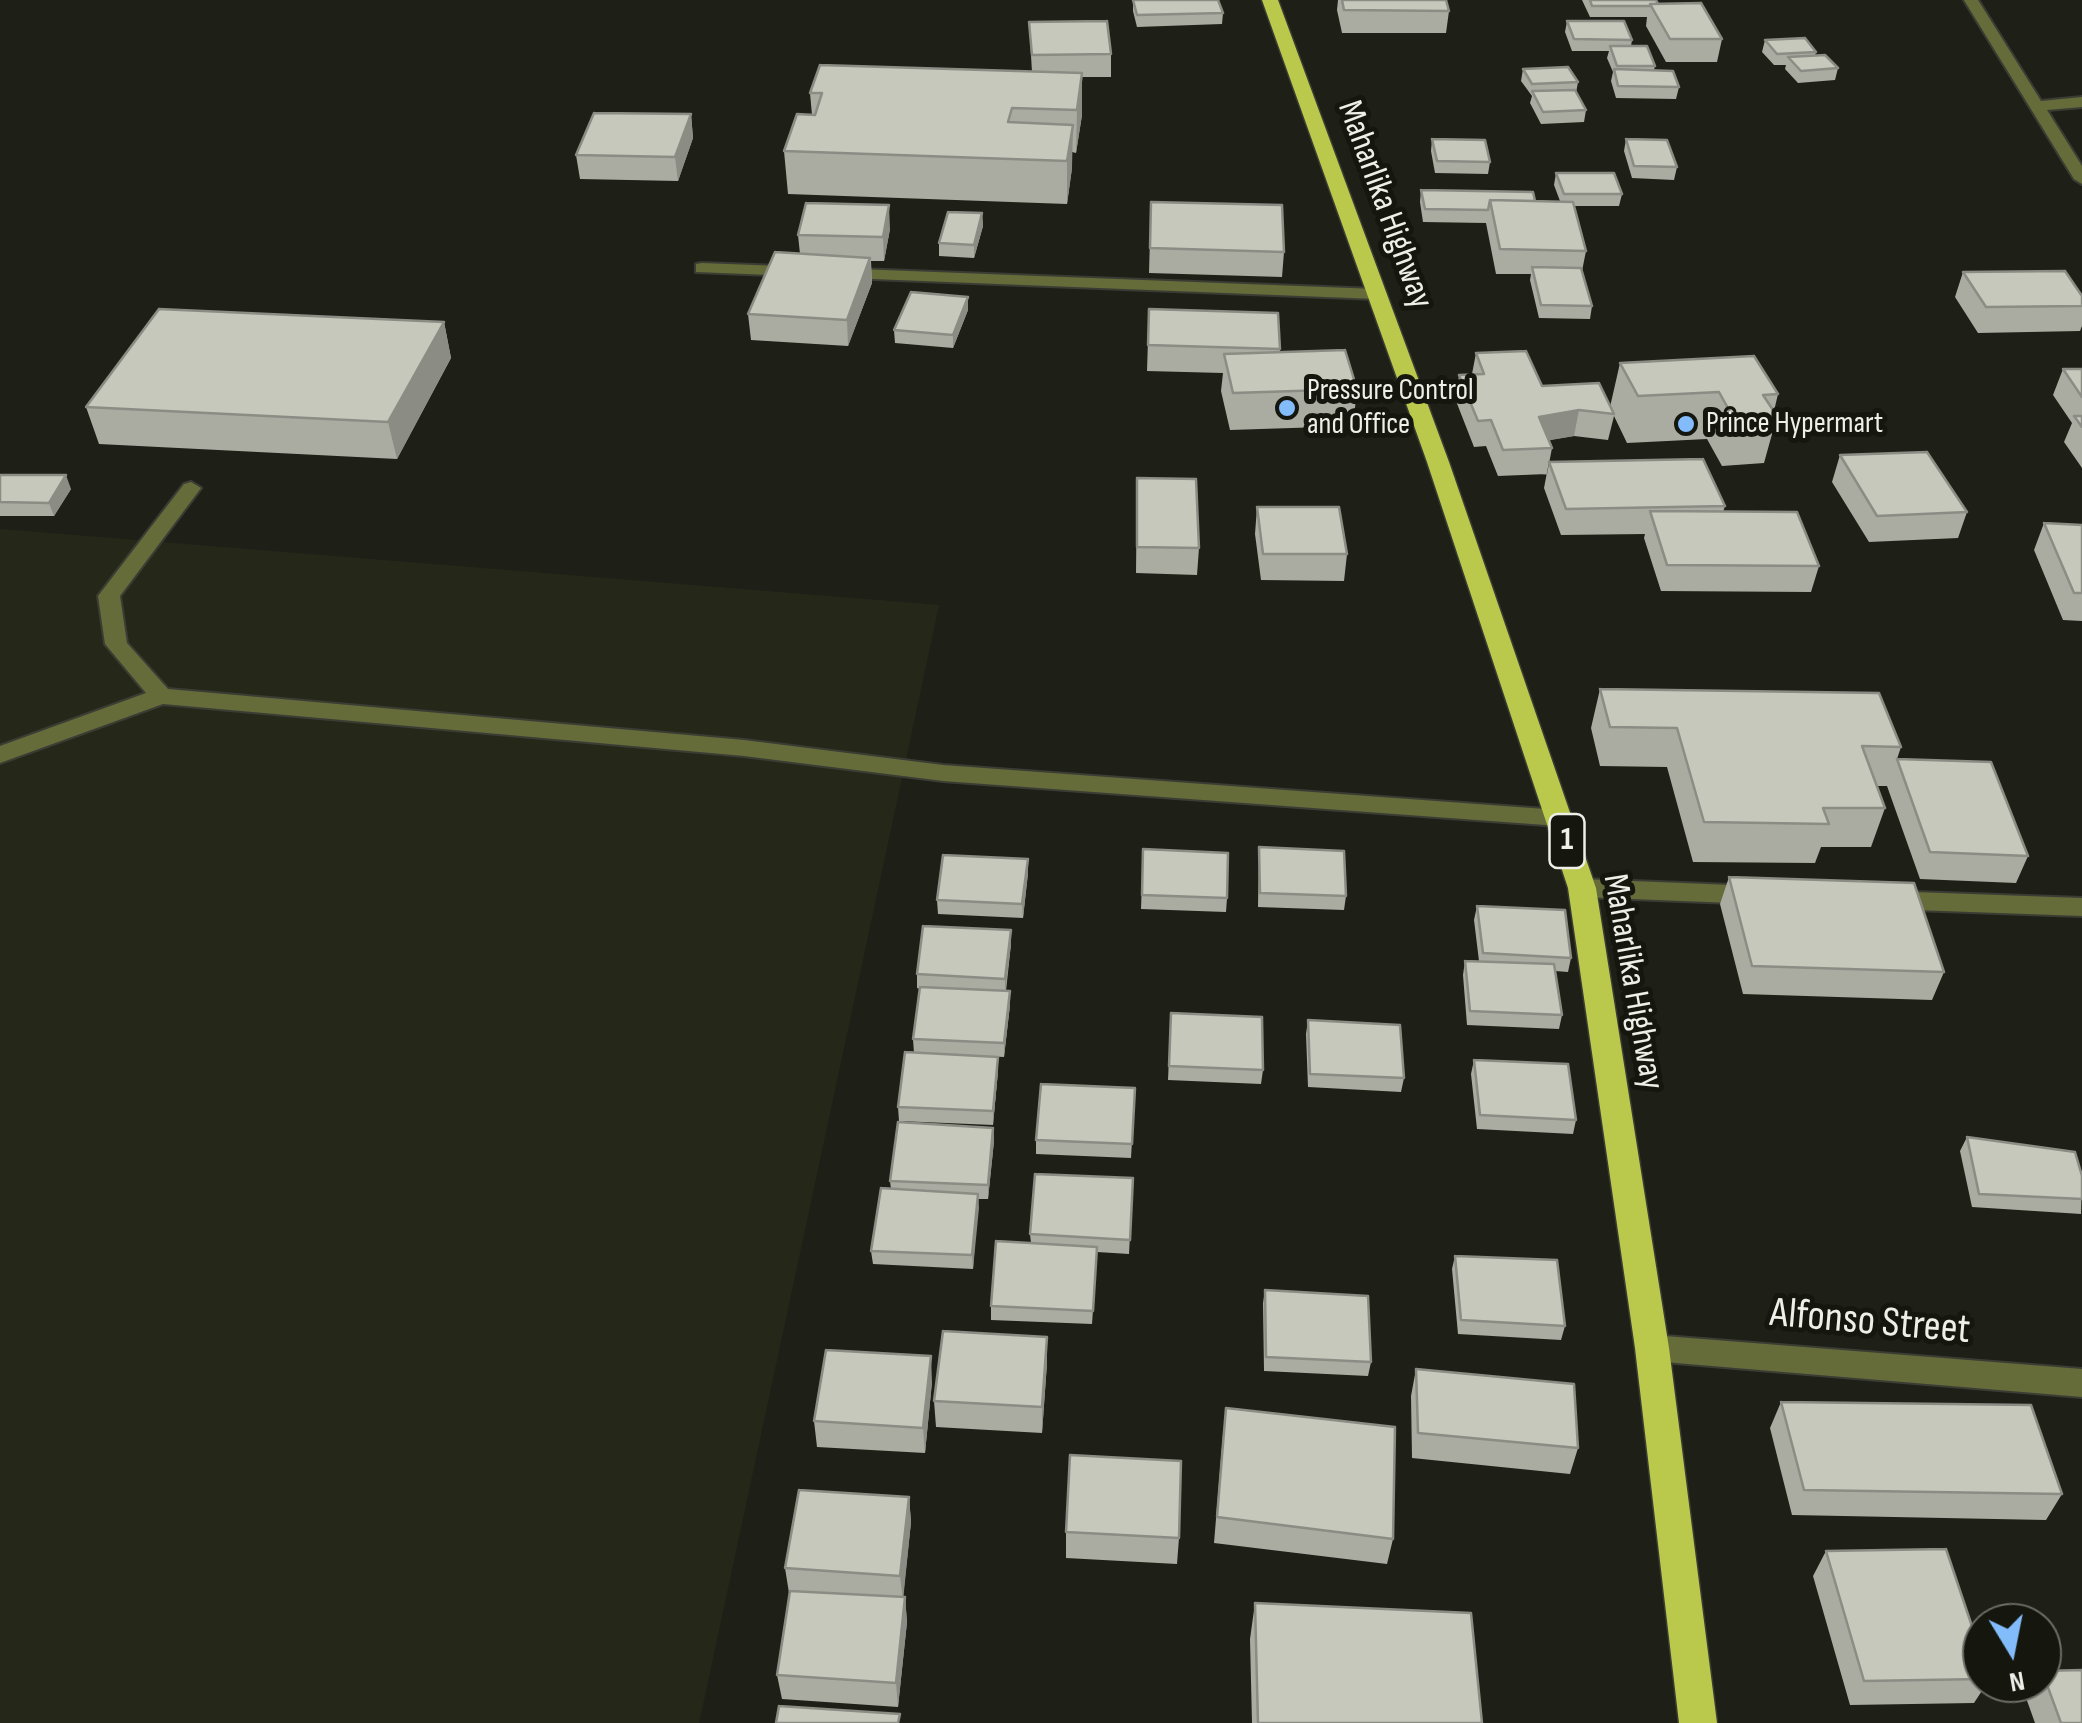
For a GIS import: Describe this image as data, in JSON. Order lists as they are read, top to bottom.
{
  "streets": {
    "highway": ["Maharlika Highway", "1"],
    "street": ["Alfonso Street"]
  },
  "crossings": [
    ["Maharlika Highway", "Alfonso Street"]
  ],
  "places": ["Pressure Control and Office", "Prince Hypermart"],
  "north": "bottom"
}
